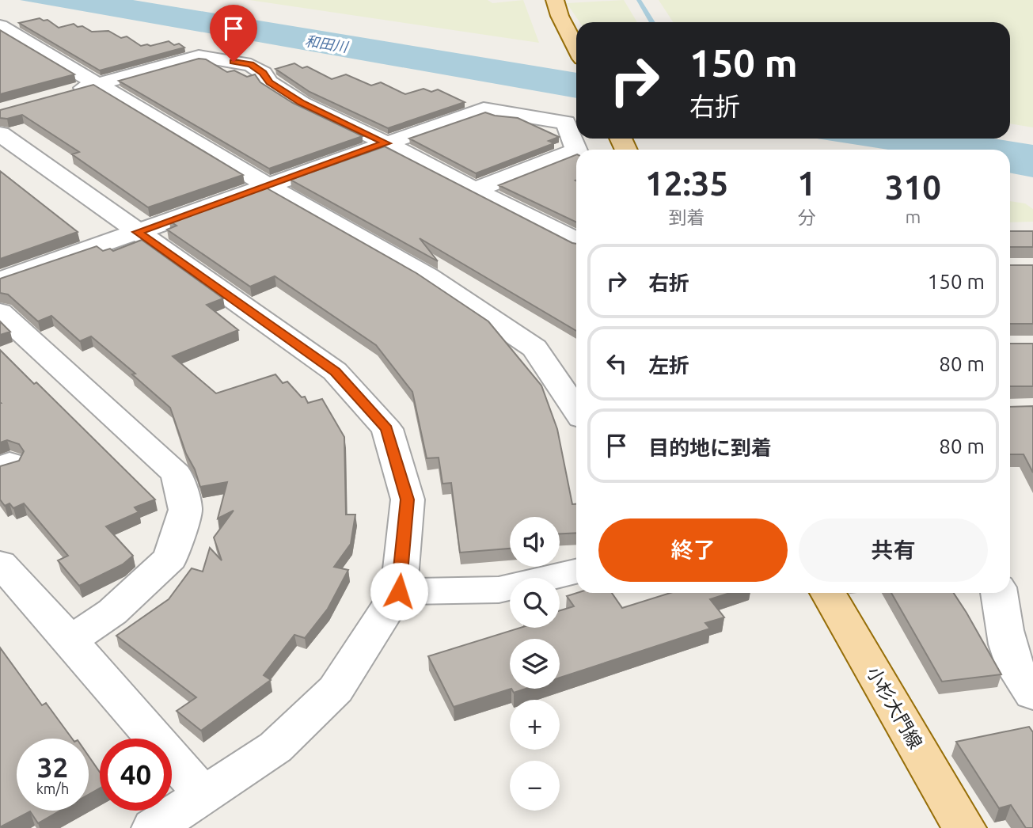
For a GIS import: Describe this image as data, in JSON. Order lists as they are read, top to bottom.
{
  "streets": {
    "main road": ["小杉大門線"]
  },
  "water": ["和田川"],
  "page": {
    "turn": ["150 m", "右折"],
    "eta": [
      "12:35",
      "到着",
      "1",
      "分",
      "310",
      "m"
    ],
    "list": [
      {
        "name": "右折",
        "value": "150 m"
      },
      {
        "name": "左折",
        "value": "80 m"
      },
      {
        "name": "目的地に到着",
        "value": "80 m"
      }
    ],
    "buttons": ["終了", "共有"],
    "map_buttons": ["+", "−"],
    "speed": "32 km/h",
    "limit": "40"
  }
}
